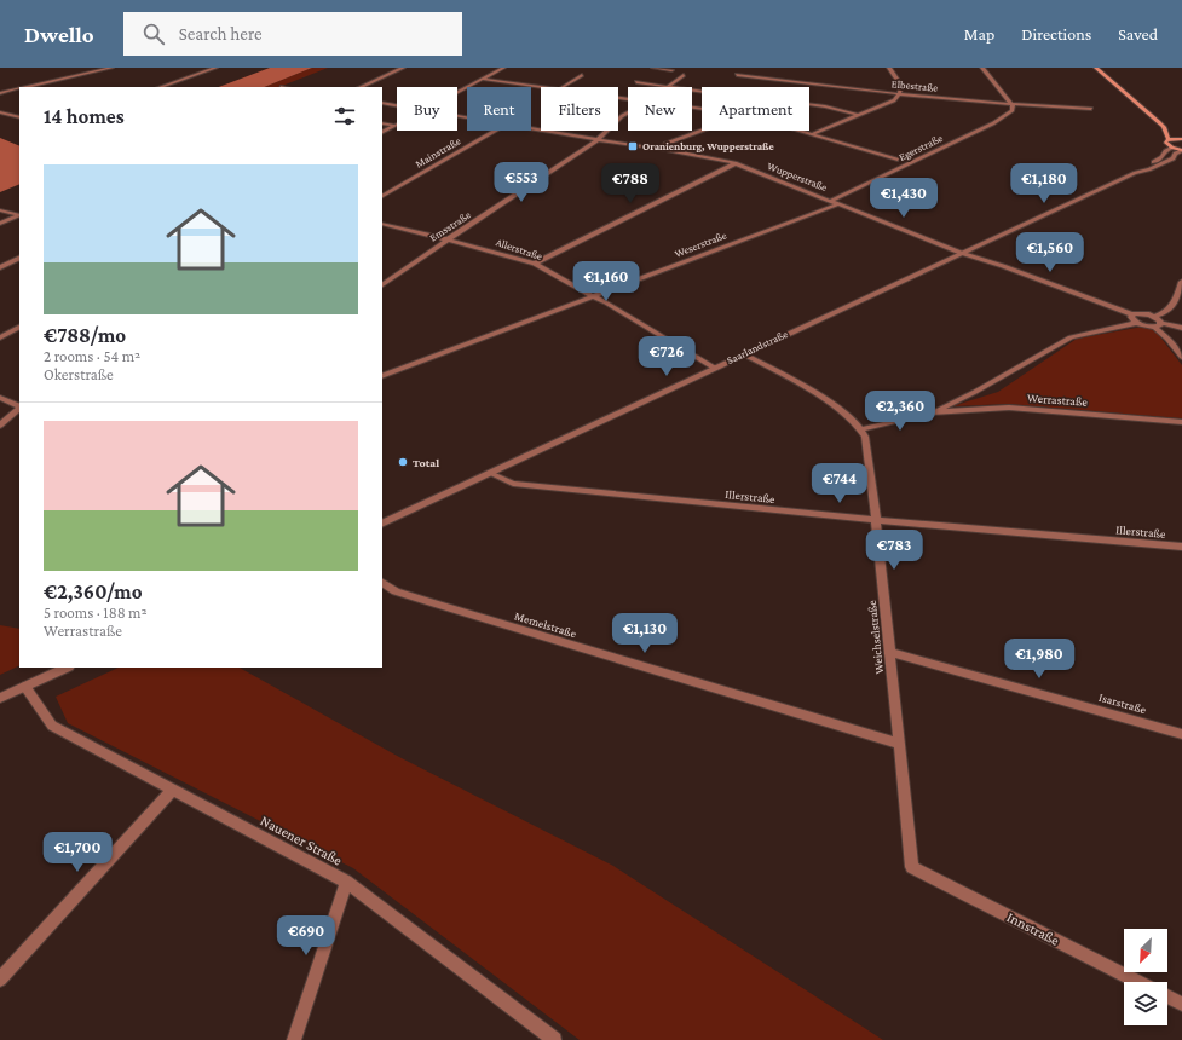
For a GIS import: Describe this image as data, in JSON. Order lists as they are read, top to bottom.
{
  "streets": {
    "street": [
      "Elbestraße",
      "Egerstraße",
      "Mainstraße",
      "Wupperstraße",
      "Emsstraße",
      "Weserstraße",
      "Allerstraße",
      "Saarlandstraße",
      "Werrastraße",
      "Illerstraße",
      "Memelstraße",
      "Weichselstraße",
      "Isarstraße",
      "Nauener Straße",
      "Innstraße"
    ]
  },
  "crossings": [
    ["Elbestraße", "Egerstraße"],
    ["Egerstraße", "Wupperstraße"],
    ["Wupperstraße", "Emsstraße"],
    ["Wupperstraße", "Weserstraße"],
    ["Wupperstraße", "Saarlandstraße"],
    ["Emsstraße", "Allerstraße"],
    ["Weserstraße", "Allerstraße"],
    ["Allerstraße", "Saarlandstraße"],
    ["Saarlandstraße", "Illerstraße"],
    ["Werrastraße", "Weichselstraße"],
    ["Illerstraße", "Weichselstraße"],
    ["Memelstraße", "Weichselstraße"],
    ["Weichselstraße", "Isarstraße"],
    ["Weichselstraße", "Innstraße"]
  ],
  "places": {
    "transit": ["Oranienburg, Wupperstraße"],
    "other": ["Total"]
  },
  "north": "bottom left",
  "page": {
    "header": "Dwello",
    "search": "Search here",
    "nav": ["Map", "Directions", "Saved"],
    "chip": [
      "Buy",
      "Rent",
      "Filters",
      "New",
      "Apartment"
    ],
    "heading": "14 homes",
    "list": [
      {
        "name": "€788/mo",
        "note": "2 rooms · 54 m² · Okerstraße"
      },
      {
        "name": "€2,360/mo",
        "note": "5 rooms · 188 m² · Werrastraße"
      }
    ],
    "price": [
      "€553",
      "€788",
      "€1,180",
      "€1,430",
      "€1,560",
      "€1,160",
      "€726",
      "€2,360",
      "€744",
      "€783",
      "€1,130",
      "€1,980",
      "€1,700",
      "€690"
    ]
  }
}
